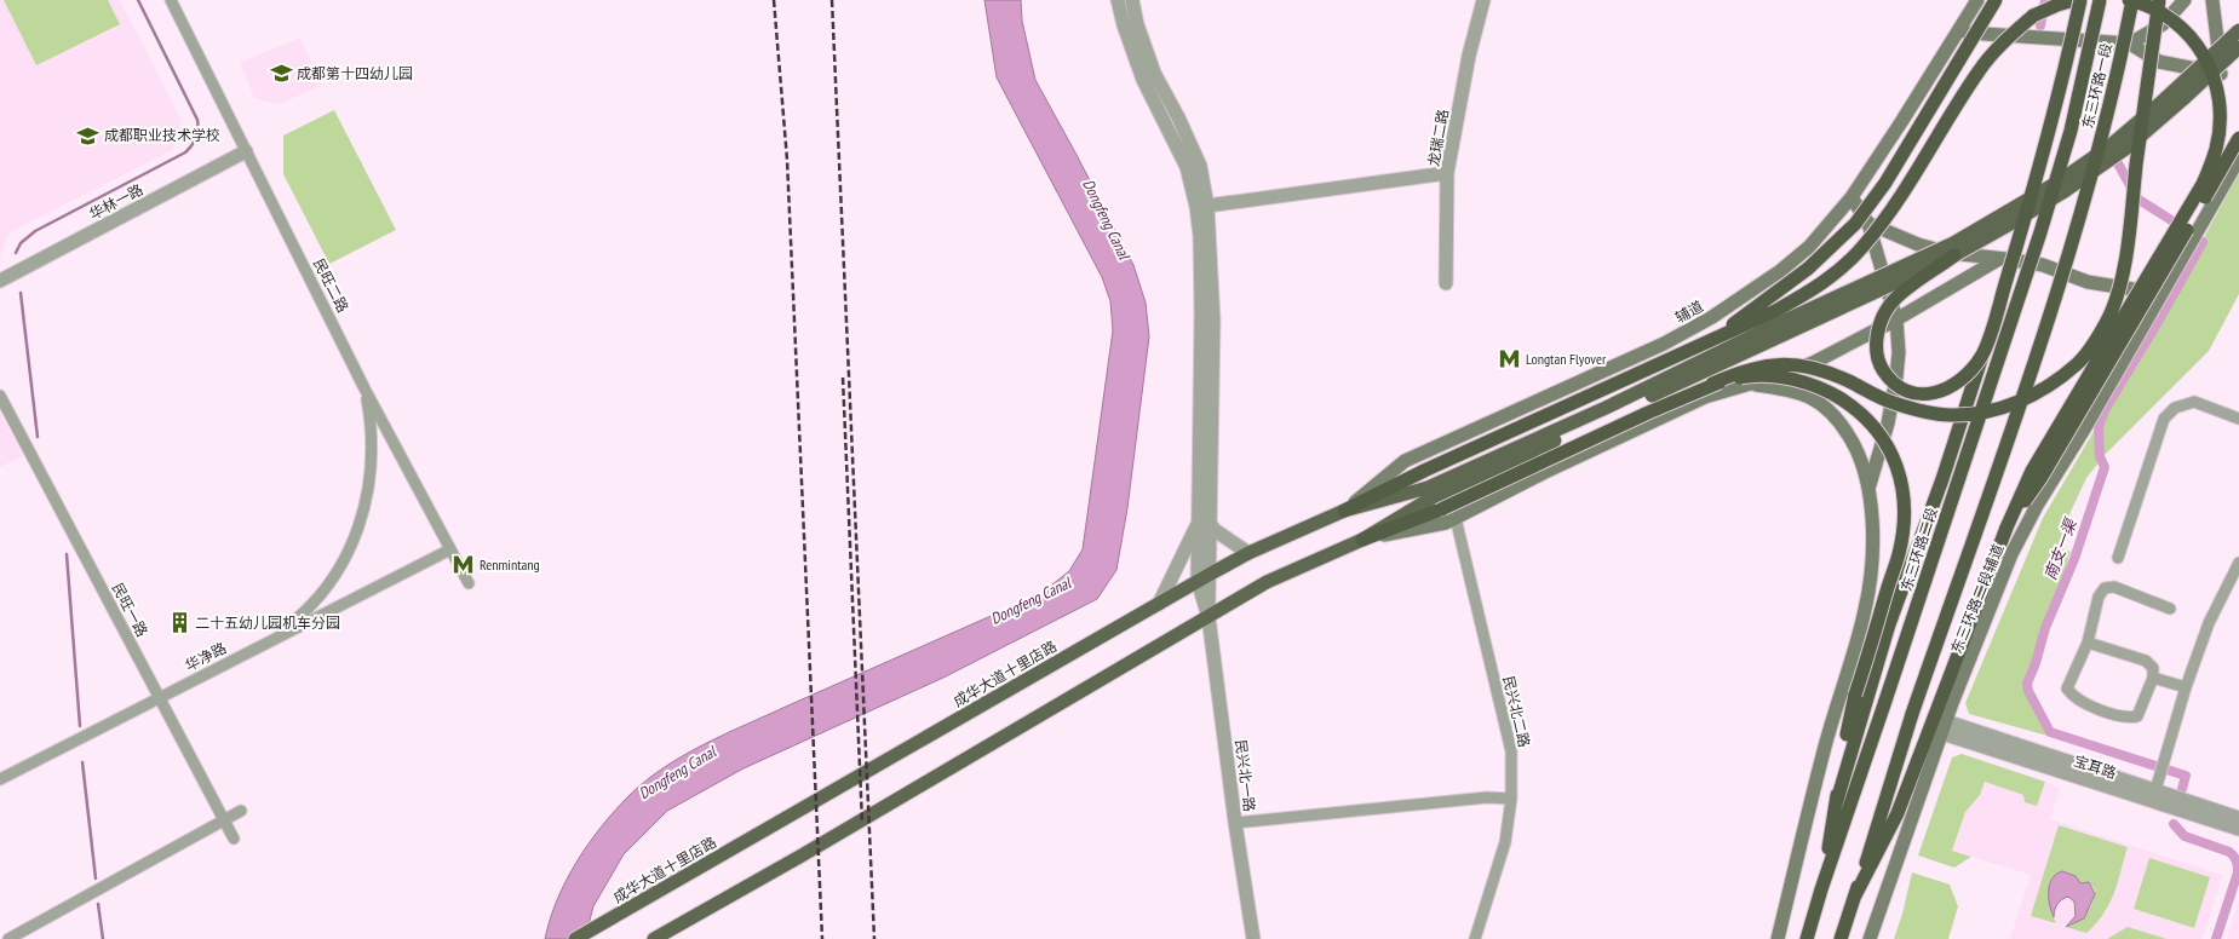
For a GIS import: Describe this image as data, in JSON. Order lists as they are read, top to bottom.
{
  "streets": {
    "highway": ["东三环路一段", "东三环路二段"],
    "main road": ["辅道", "东三环路二段辅道", "成华大道十里店路"],
    "street": [
      "龙瑞二路",
      "华林一路",
      "民旺二路",
      "民旺一路",
      "华净路",
      "民兴北二路",
      "宝耳路",
      "民兴北一路"
    ]
  },
  "crossings": [
    ["东三环路一段", "东三环路二段"],
    ["华林一路", "民旺二路"],
    ["民旺二路", "华净路"],
    ["辅道", "成华大道十里店路"],
    ["东三环路二段辅道", "宝耳路"],
    ["民旺一路", "华净路"]
  ],
  "water": ["Dongfeng Canal", "南支一渠"],
  "places": {
    "school or university": ["成都第十四幼儿园", "成都职业技术学校"],
    "metro station": ["Longtan Flyover", "Renmintang"],
    "building": ["二十五幼儿园机车分园"]
  }
}
